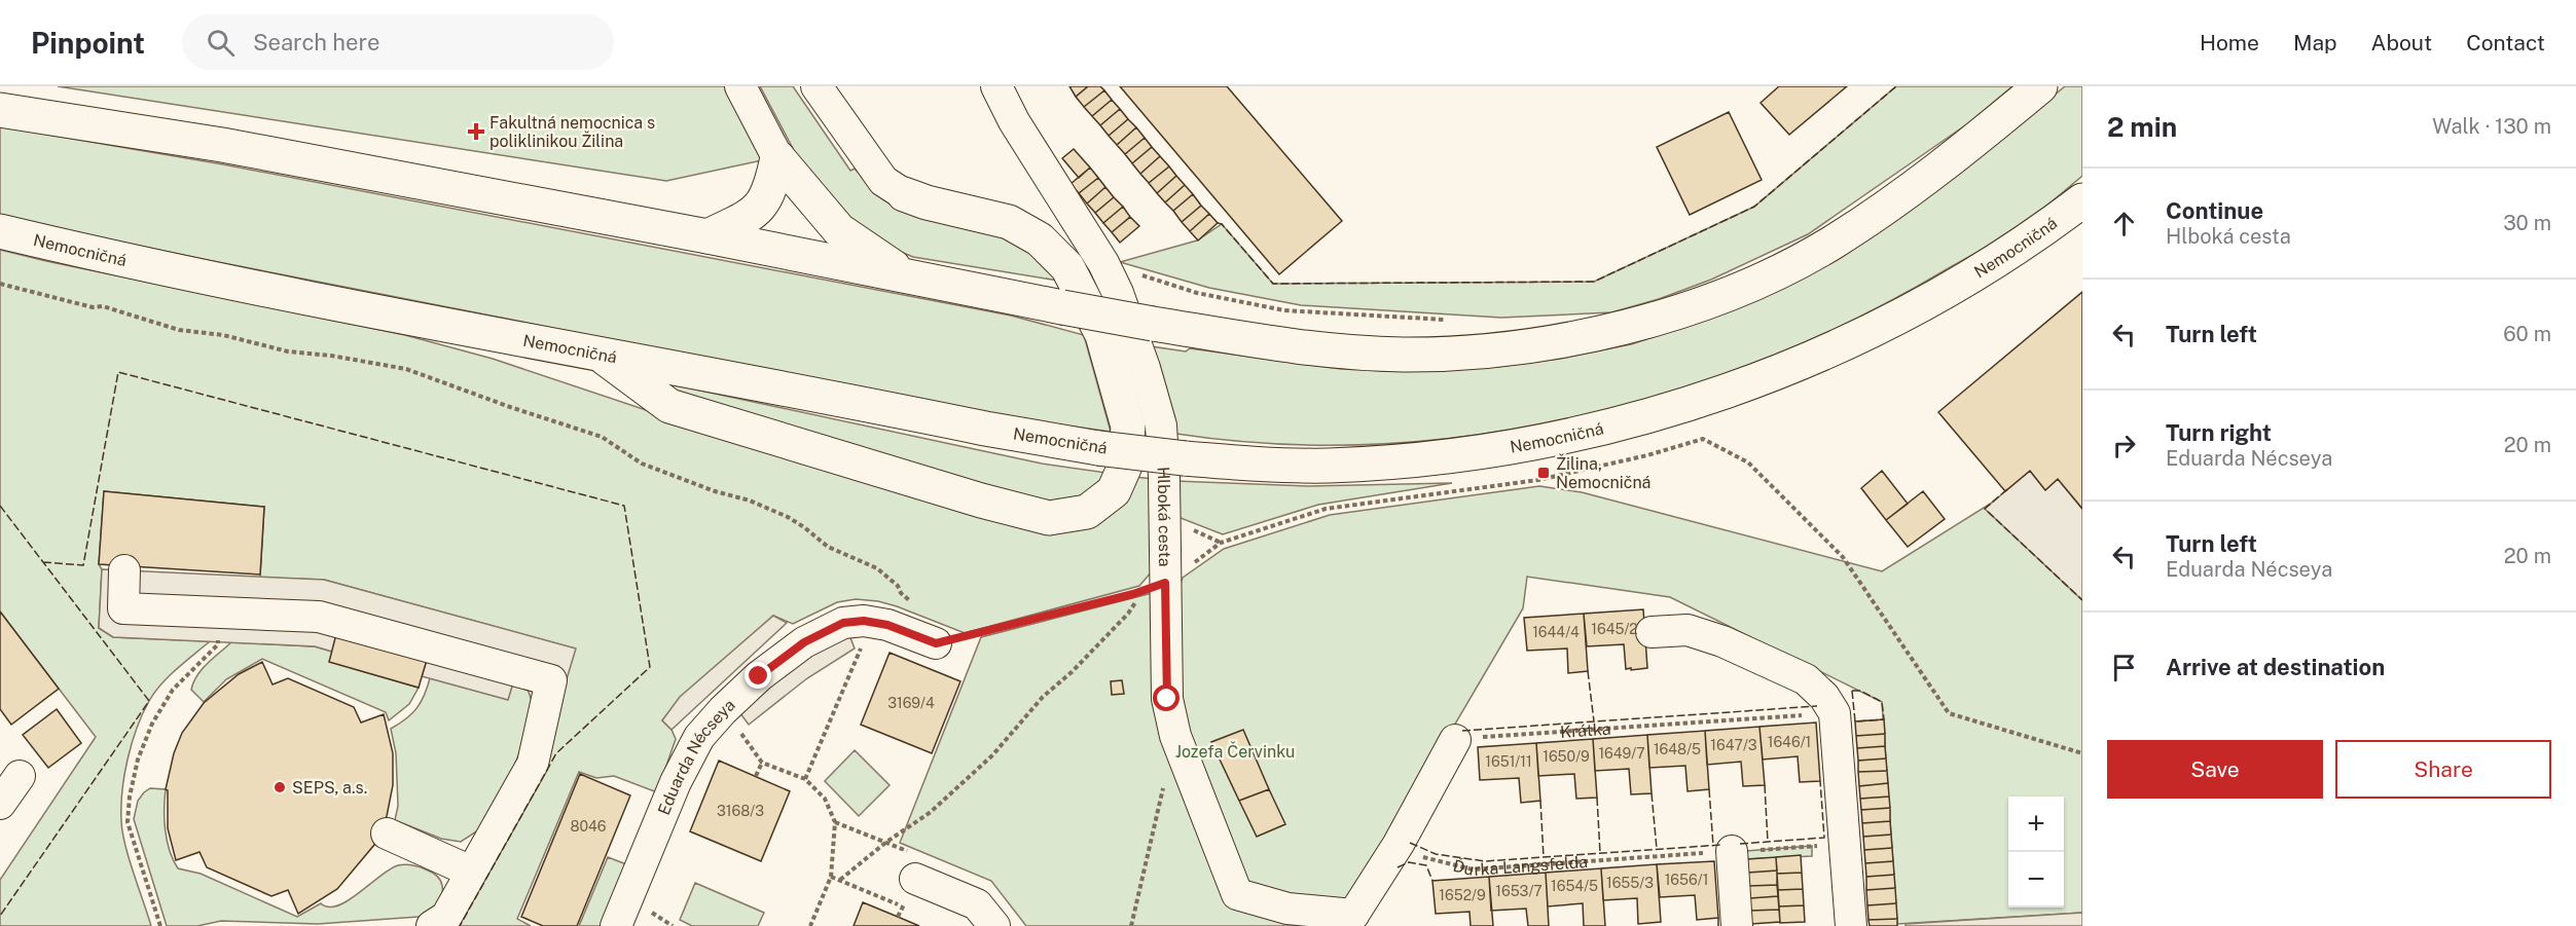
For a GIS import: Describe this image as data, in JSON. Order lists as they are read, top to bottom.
{
  "streets": {
    "main road": ["Nemocničná"],
    "street": ["Hlboká cesta", "Eduarda Nécseya"],
    "path": ["Krátka", "Ďurka Langsfelda"]
  },
  "parks": ["Jozefa Červinku"],
  "places": {
    "health": ["Fakultná nemocnica s poliklinikou Žilina"],
    "transit": ["Žilina, Nemocničná"],
    "other": ["SEPS, a.s."]
  },
  "house_numbers": [
    "1645/2",
    "1644/4",
    "3169/4",
    "1646/1",
    "1647/3",
    "1648/5",
    "1649/7",
    "1650/9",
    "1651/11",
    "3168/3",
    "8046",
    "1656/1",
    "1655/3",
    "1654/5",
    "1653/7",
    "1652/9"
  ],
  "page": {
    "header": "Pinpoint",
    "search": "Search here",
    "nav": [
      "Home",
      "Map",
      "About",
      "Contact"
    ],
    "heading": ["2 min", "Walk · 130 m"],
    "list": [
      ["Continue", "Hlboká cesta", "30 m"],
      ["Turn left", "60 m"],
      ["Turn right", "Eduarda Nécseya", "20 m"],
      ["Turn left", "Eduarda Nécseya", "20 m"],
      "Arrive at destination"
    ],
    "buttons": ["Save", "Share"],
    "map_buttons": ["+", "−"]
  }
}
